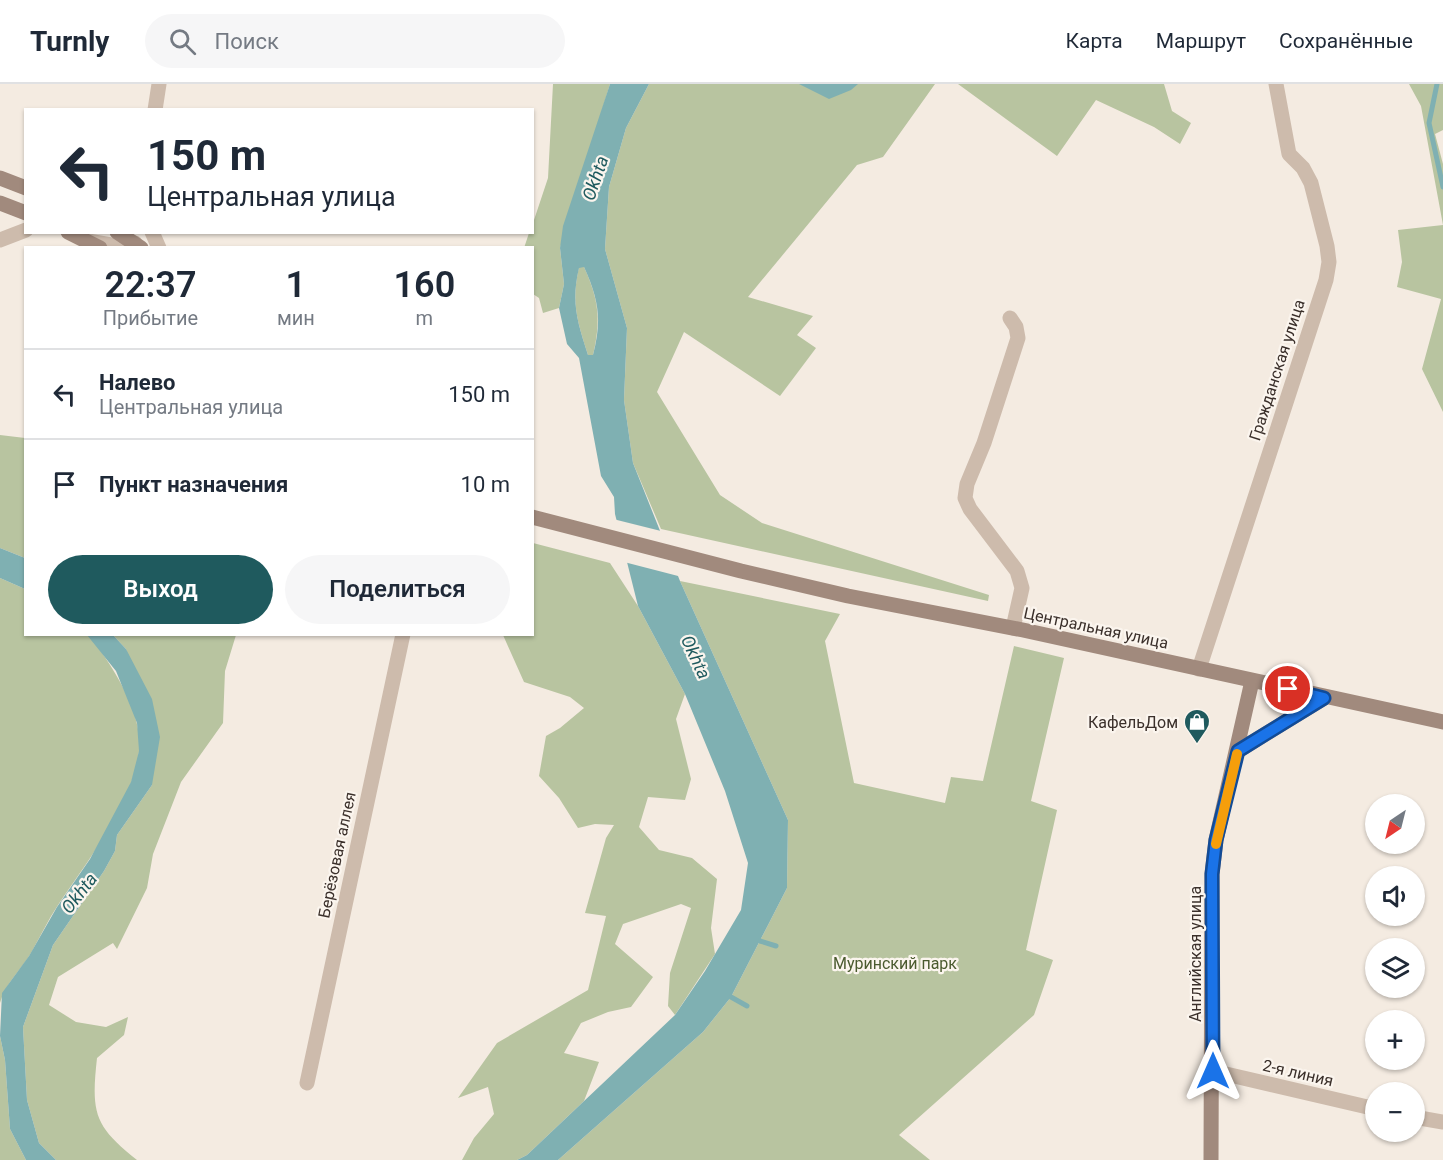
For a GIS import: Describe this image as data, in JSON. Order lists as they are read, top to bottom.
{
  "streets": {
    "main road": ["Центральная улица", "Английская улица"],
    "street": ["Гражданская улица", "Берёзовая аллея", "2-я линия"]
  },
  "crossings": [
    ["Гражданская улица", "Центральная улица"],
    ["Центральная улица", "Английская улица"],
    ["Английская улица", "2-я линия"]
  ],
  "water": ["Okhta"],
  "parks": ["Муринский парк"],
  "places": {
    "shop": ["КафельДом"]
  },
  "north": "bottom left",
  "page": {
    "header": "Turnly",
    "search": "Поиск",
    "nav": ["Карта", "Маршрут", "Сохранённые"],
    "turn": ["150 m", "Центральная улица"],
    "eta": [
      "22:37",
      "Прибытие",
      "1",
      "мин",
      "160",
      "m"
    ],
    "list": [
      {
        "name": "Налево",
        "note": "Центральная улица",
        "value": "150 m"
      },
      {
        "name": "Пункт назначения",
        "value": "10 m"
      }
    ],
    "buttons": ["Выход", "Поделиться"],
    "map_buttons": ["+", "−"]
  }
}
